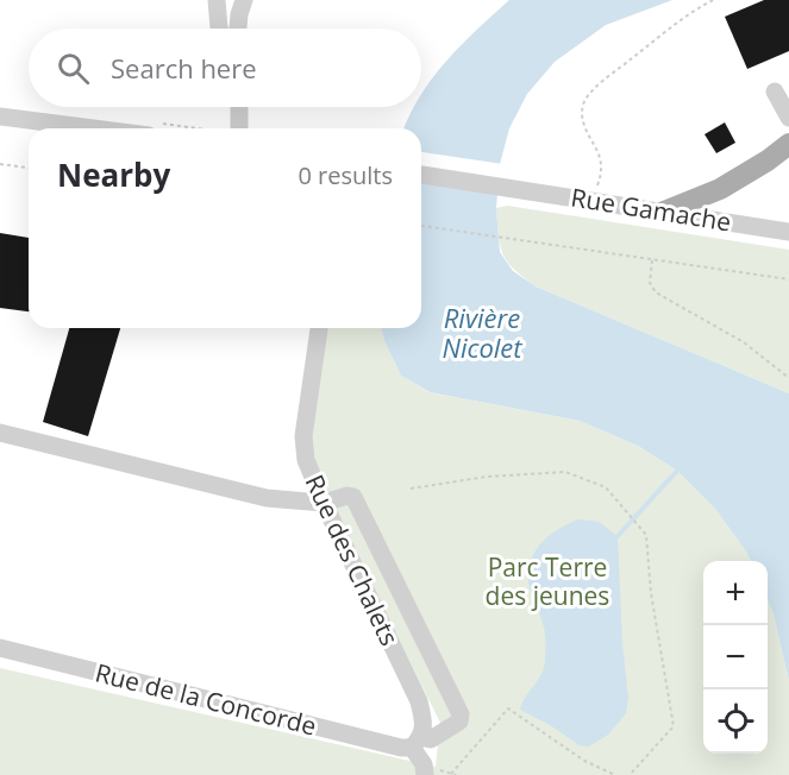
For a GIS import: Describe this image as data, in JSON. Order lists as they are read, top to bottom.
{
  "streets": {
    "street": ["Rue Gamache", "Rue des Chalets", "Rue de la Concorde"]
  },
  "crossings": [
    ["Rue des Chalets", "Rue de la Concorde"]
  ],
  "water": ["Rivière Nicolet"],
  "parks": ["Parc Terre des jeunes"],
  "page": {
    "search": "Search here",
    "heading": ["Nearby", "0 results"],
    "map_buttons": ["+", "−"]
  }
}
